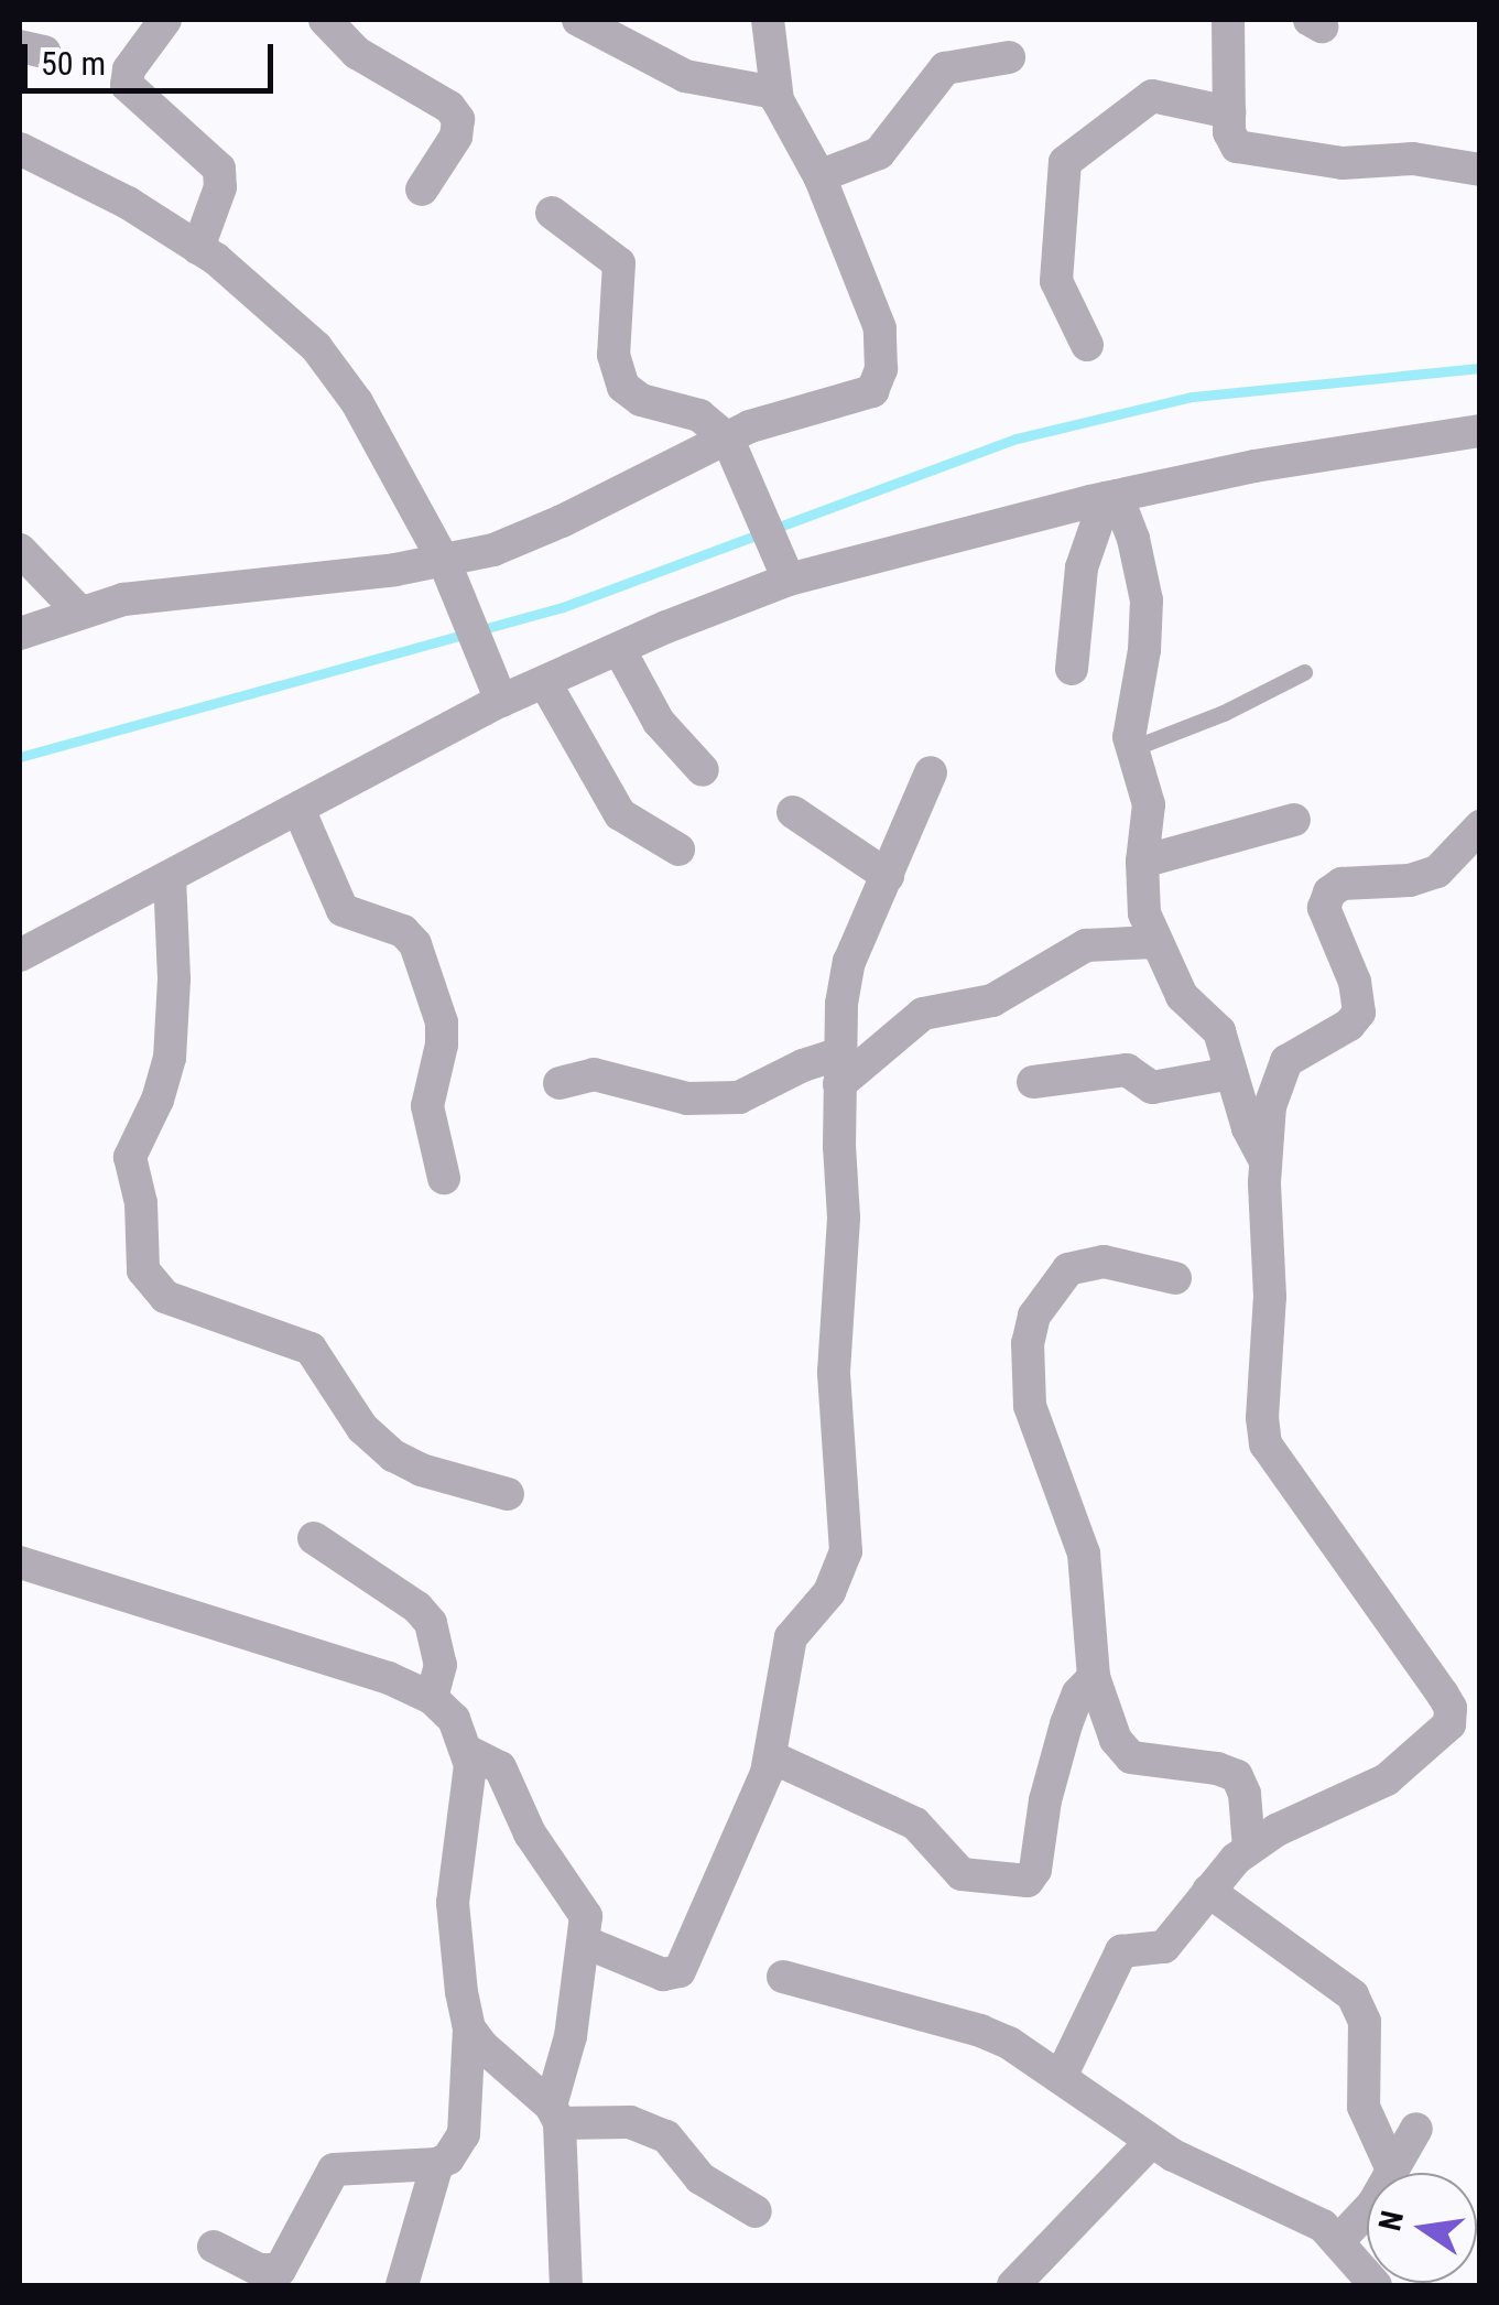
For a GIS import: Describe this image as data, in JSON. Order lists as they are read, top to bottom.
{
  "scale_bar": "50 m",
  "north": "left"
}
